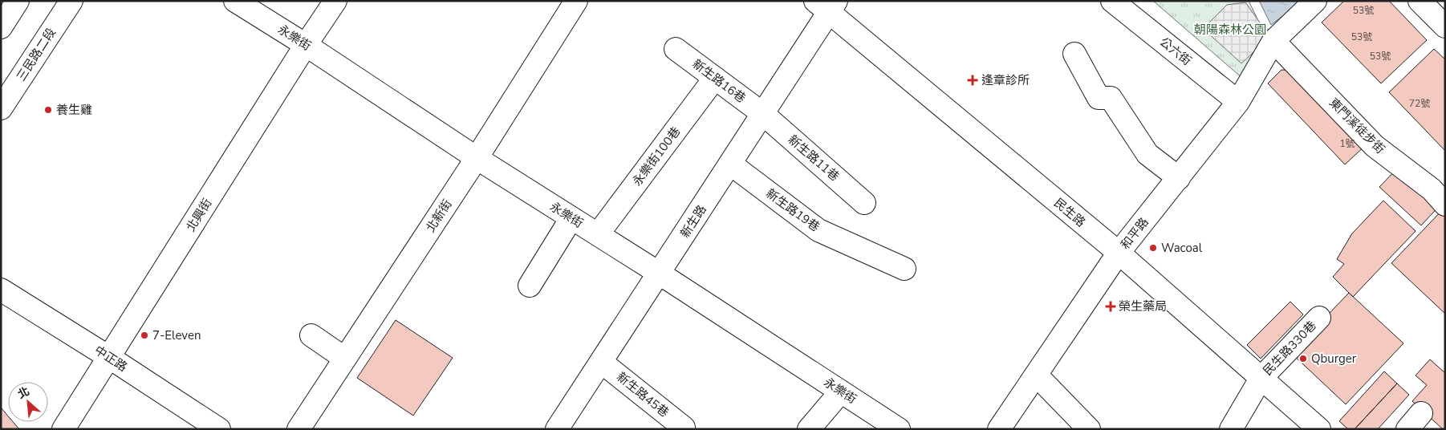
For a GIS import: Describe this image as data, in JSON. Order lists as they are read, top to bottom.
{
  "streets": {
    "street": [
      "永樂街",
      "公六街",
      "三民路二段",
      "新生路16巷",
      "東門溪徒步街",
      "永樂街100巷",
      "新生路11巷",
      "新生路19巷",
      "民生路",
      "北興街",
      "北新街",
      "新生路",
      "和平路",
      "民生路330巷",
      "中正路",
      "新生路45巷"
    ]
  },
  "crossings": [
    ["永樂街", "永樂街100巷"],
    ["永樂街", "北興街"],
    ["永樂街", "北新街"],
    ["永樂街", "新生路"],
    ["公六街", "和平路"],
    ["新生路16巷", "永樂街100巷"],
    ["新生路16巷", "新生路11巷"],
    ["新生路16巷", "新生路"],
    ["東門溪徒步街", "和平路"],
    ["新生路11巷", "新生路"],
    ["新生路19巷", "新生路"],
    ["民生路", "新生路"],
    ["民生路", "和平路"],
    ["民生路", "民生路330巷"],
    ["北興街", "中正路"],
    ["新生路", "新生路45巷"]
  ],
  "parks": ["朝陽森林公園"],
  "places": {
    "health": ["逢章診所", "榮生藥局"],
    "other": [
      "養生雞",
      "Wacoal",
      "7-Eleven",
      "Qburger"
    ]
  },
  "house_numbers": [
    "53號",
    "53號",
    "53號",
    "72號",
    "1號"
  ],
  "north": "top left"
}
